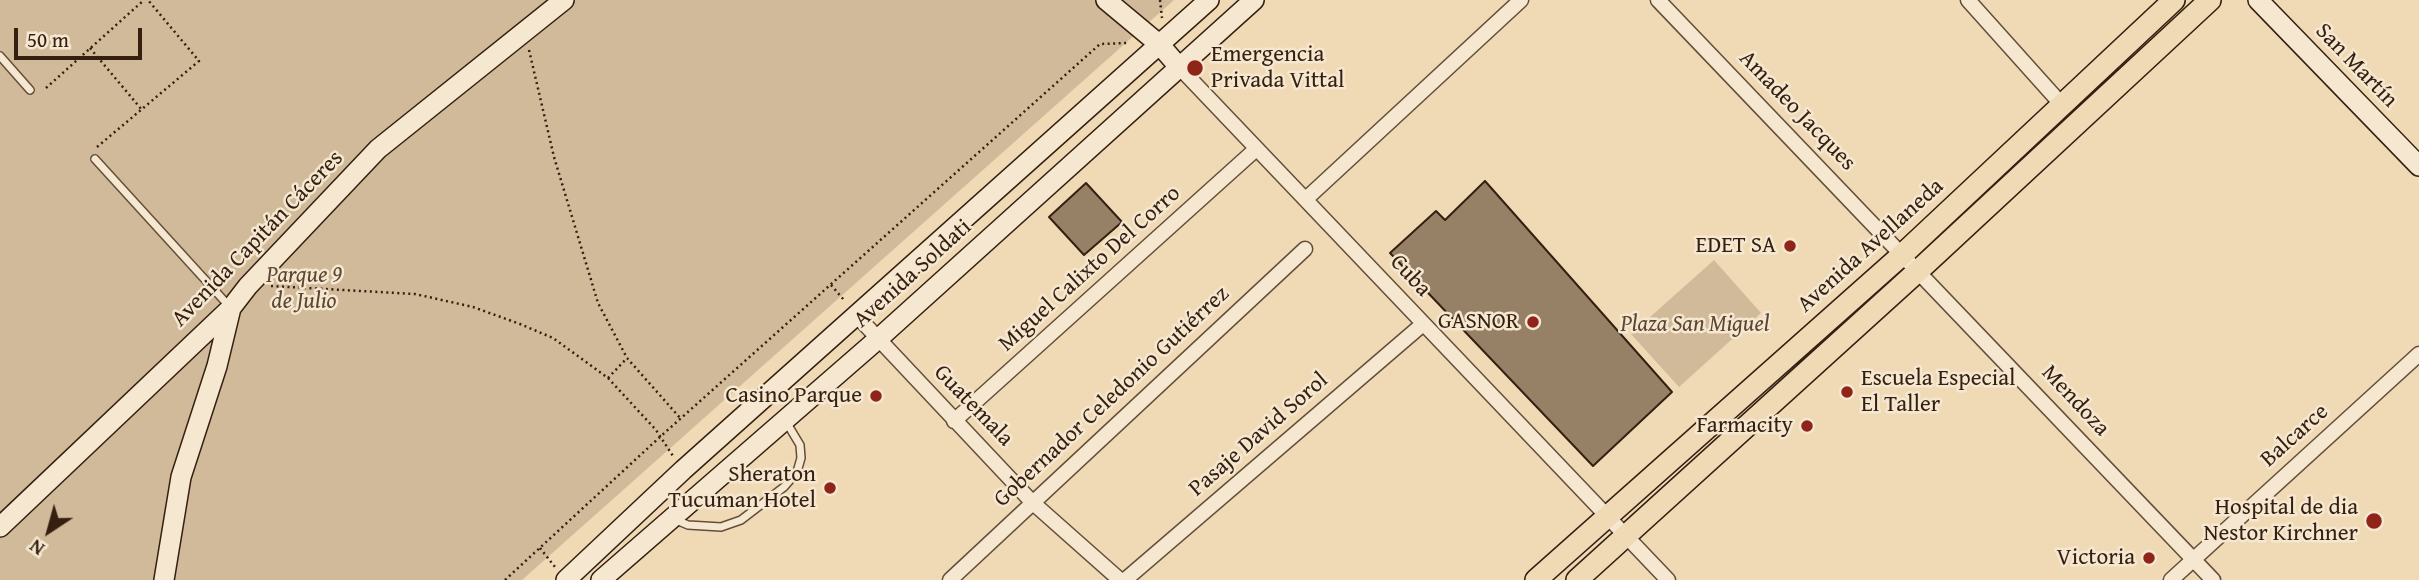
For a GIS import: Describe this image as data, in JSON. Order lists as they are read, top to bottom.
{
  "streets": {
    "main road": [
      "San Martín",
      "Avenida Capitán Cáceres",
      "Avenida Avellaneda",
      "Avenida Soldati"
    ],
    "street": [
      "Amadeo Jacques",
      "Miguel Calixto Del Corro",
      "Cuba",
      "Gobernador Celedonio Gutiérrez",
      "Mendoza",
      "Guatemala",
      "Pasaje David Sorol",
      "Balcarce"
    ]
  },
  "crossings": [
    ["Amadeo Jacques", "Avenida Avellaneda"],
    ["Amadeo Jacques", "Mendoza"],
    ["Avenida Avellaneda", "Cuba"],
    ["Avenida Avellaneda", "Mendoza"],
    ["Miguel Calixto Del Corro", "Cuba"],
    ["Miguel Calixto Del Corro", "Guatemala"],
    ["Avenida Soldati", "Cuba"],
    ["Avenida Soldati", "Guatemala"],
    ["Cuba", "Pasaje David Sorol"],
    ["Gobernador Celedonio Gutiérrez", "Guatemala"],
    ["Mendoza", "Balcarce"],
    ["Guatemala", "Pasaje David Sorol"]
  ],
  "parks": ["Parque 9 de Julio", "Plaza San Miguel"],
  "places": [
    "Emergencia Privada Vittal",
    "EDET SA",
    "GASNOR",
    "Escuela Especial El Taller",
    "Casino Parque",
    "Farmacity",
    "Sheraton Tucuman Hotel",
    "Hospital de dia Nestor Kirchner",
    "Victoria"
  ],
  "scale_bar": "50 m",
  "north": "bottom left"
}
